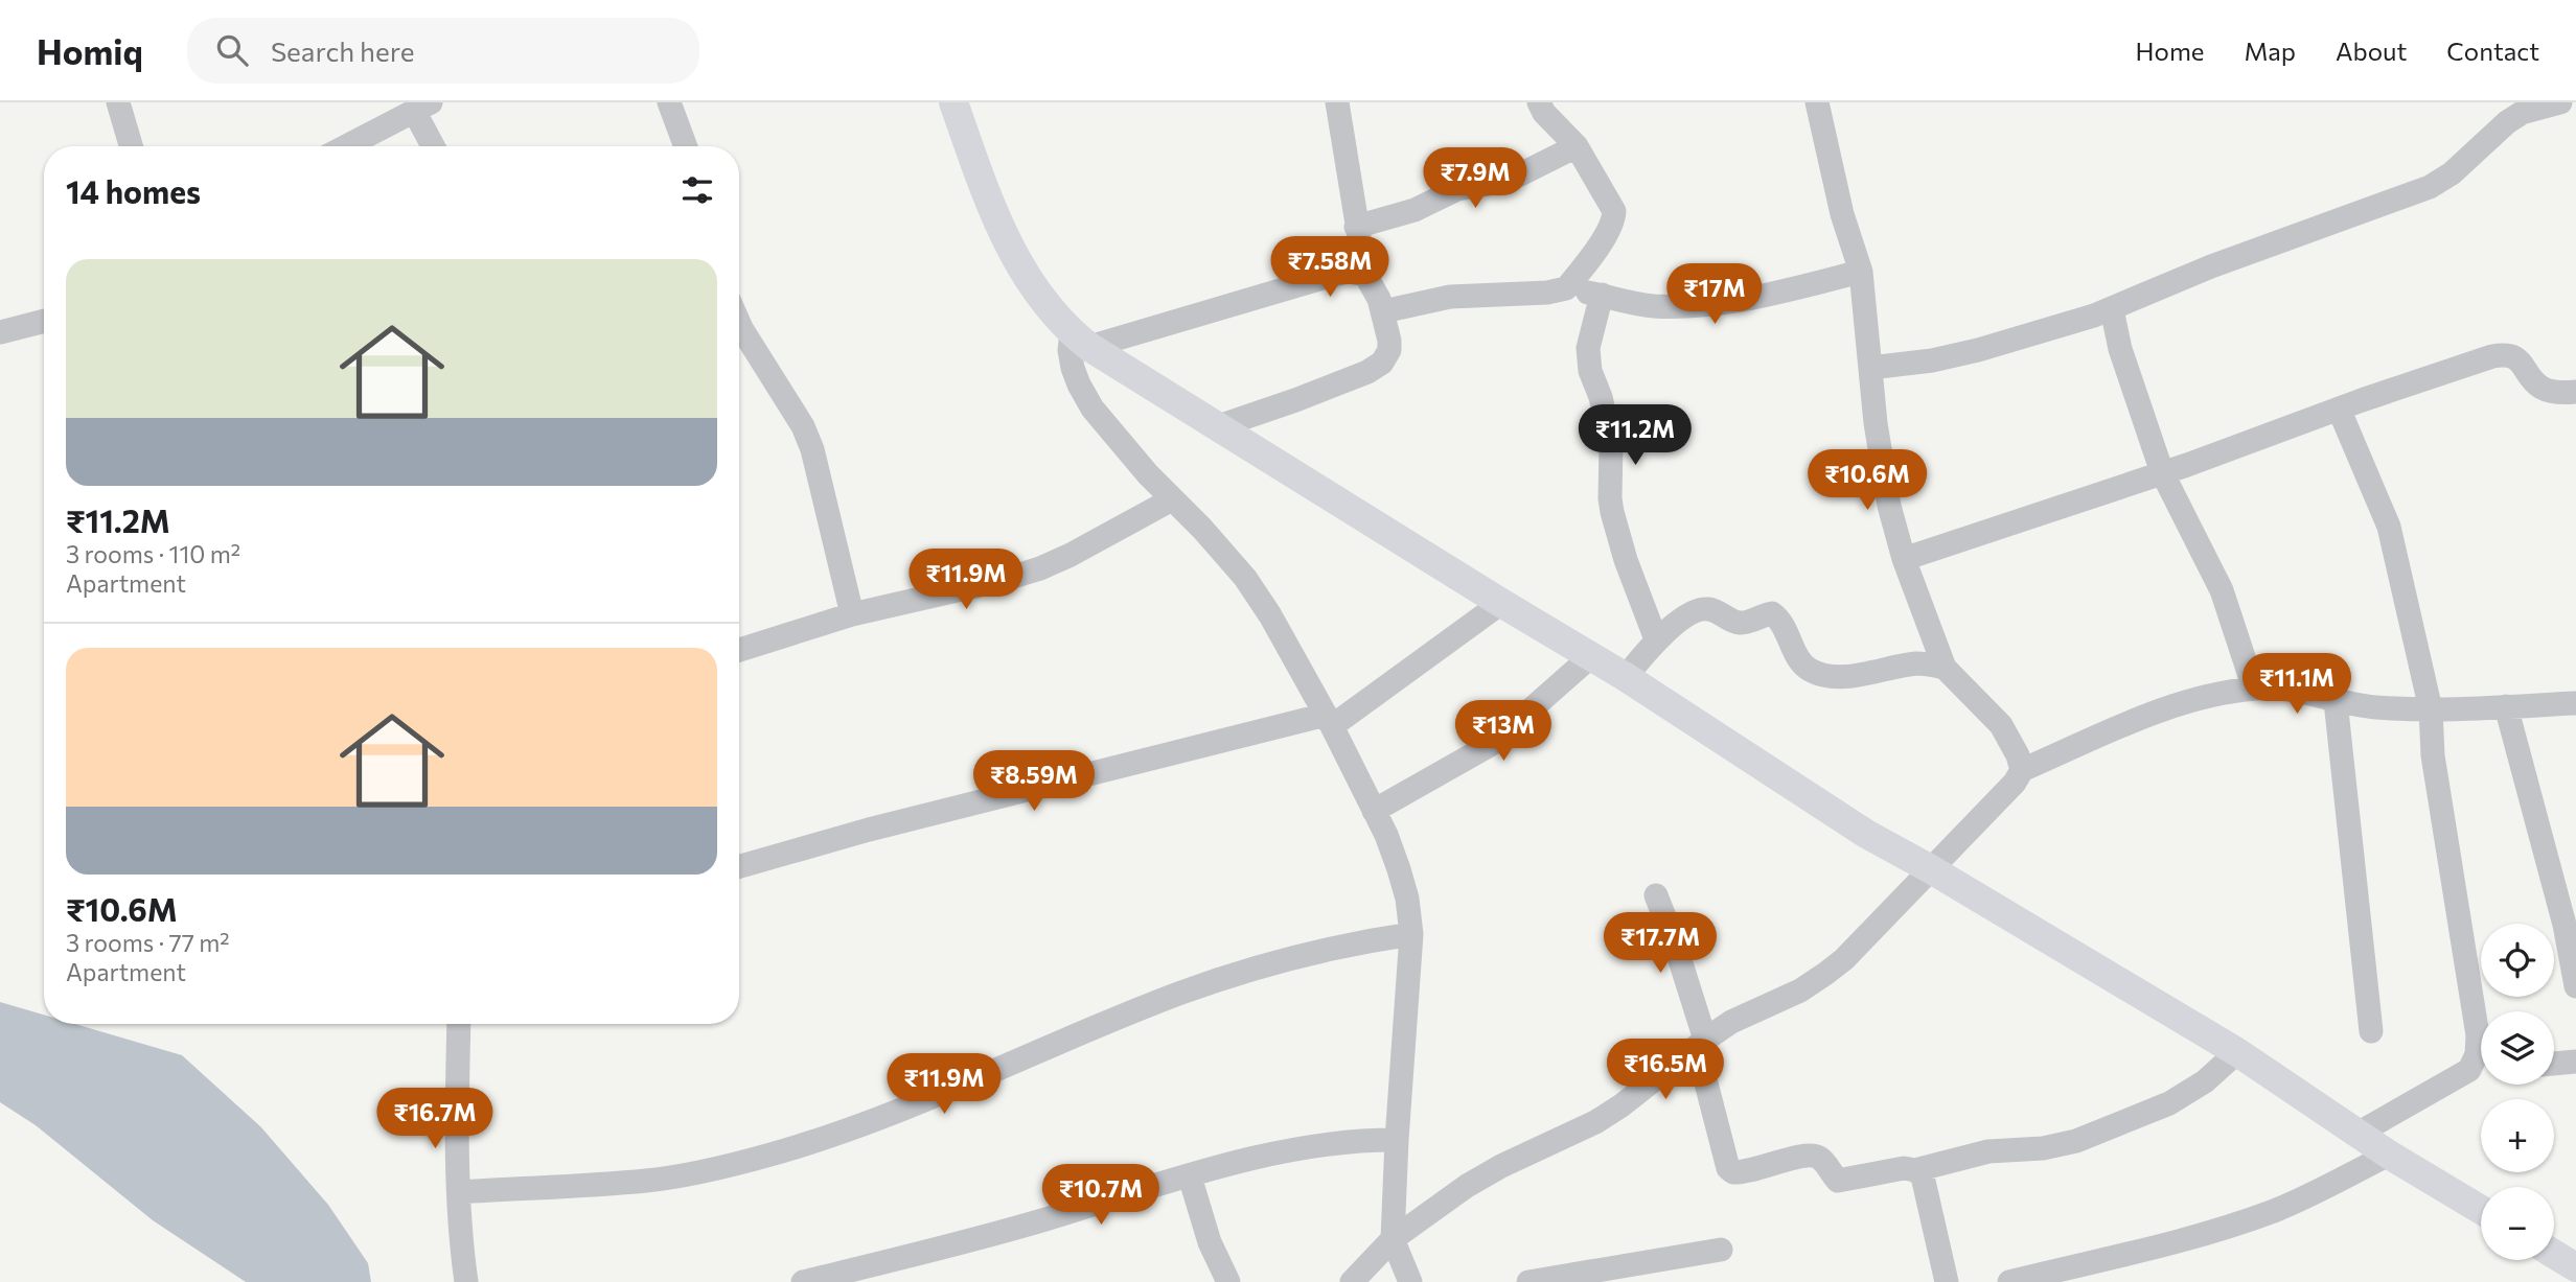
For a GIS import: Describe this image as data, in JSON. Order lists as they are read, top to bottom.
{
  "page": {
    "header": "Homiq",
    "search": "Search here",
    "nav": [
      "Home",
      "Map",
      "About",
      "Contact"
    ],
    "heading": "14 homes",
    "price": [
      "₹7.9M",
      "₹7.58M",
      "₹17M",
      "₹11.2M",
      "₹10.6M",
      "₹11.9M",
      "₹11.1M",
      "₹13M",
      "₹8.59M",
      "₹17.7M",
      "₹16.5M",
      "₹11.9M",
      "₹16.7M",
      "₹10.7M"
    ],
    "list": [
      {
        "name": "₹11.2M",
        "note": "3 rooms · 110 m² · Apartment"
      },
      {
        "name": "₹10.6M",
        "note": "3 rooms · 77 m² · Apartment"
      }
    ],
    "map_buttons": ["+", "−"]
  }
}
